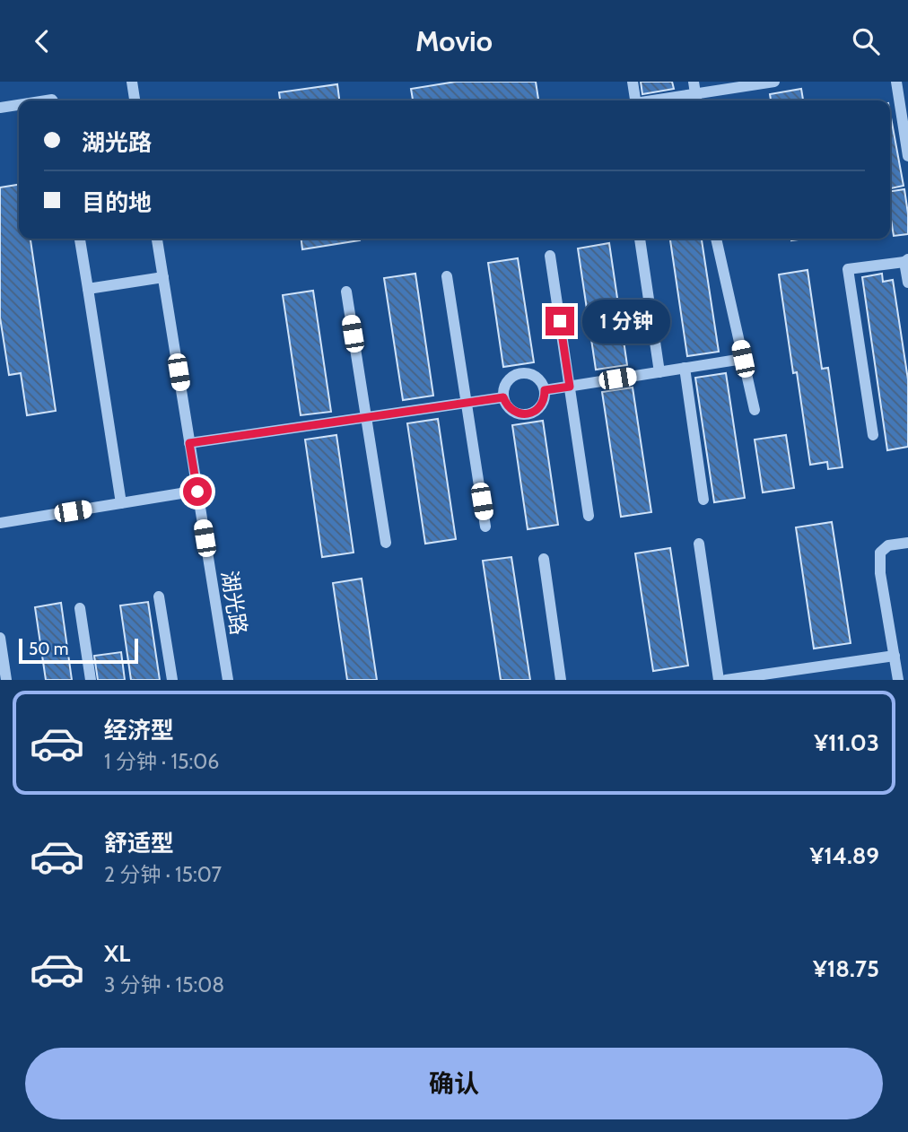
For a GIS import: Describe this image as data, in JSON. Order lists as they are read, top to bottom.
{
  "streets": {
    "street": ["湖光路"]
  },
  "scale_bar": "50 m",
  "page": {
    "header": "Movio",
    "banner": ["湖光路", "目的地"],
    "bubble": "1 分钟",
    "scale": "50 m",
    "list": [
      {
        "name": "经济型",
        "note": "1 分钟 · 15:06",
        "value": "¥11.03"
      },
      {
        "name": "舒适型",
        "note": "2 分钟 · 15:07",
        "value": "¥14.89"
      },
      {
        "name": "XL",
        "note": "3 分钟 · 15:08",
        "value": "¥18.75"
      }
    ],
    "buttons": "确认"
  }
}
